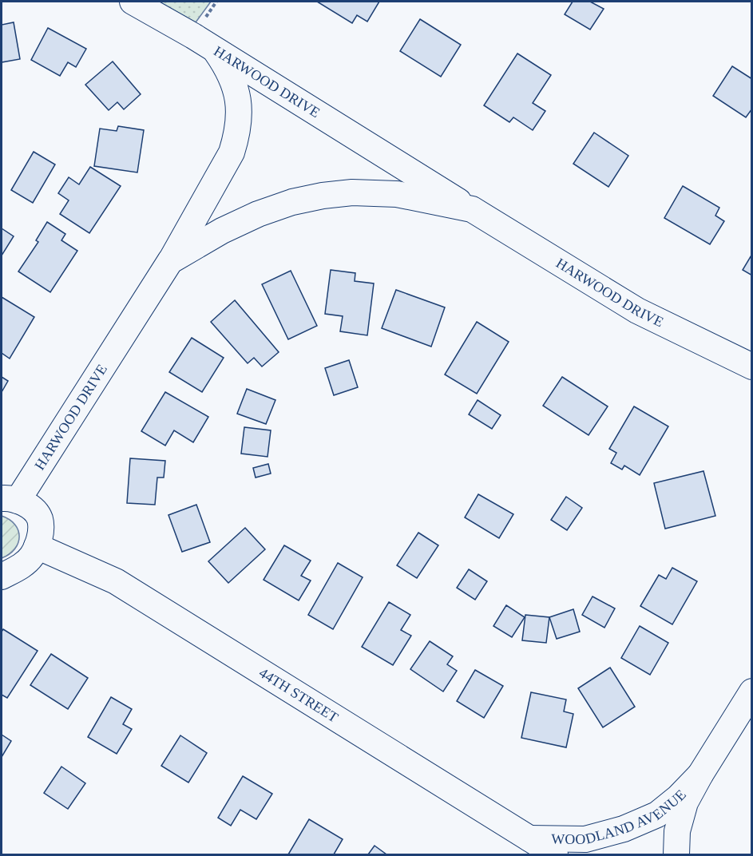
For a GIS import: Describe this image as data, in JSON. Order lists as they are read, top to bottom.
{
  "streets": {
    "street": ["HARWOOD DRIVE", "44TH STREET", "WOODLAND AVENUE"]
  },
  "crossings": [
    ["44TH STREET", "WOODLAND AVENUE"]
  ]
}
